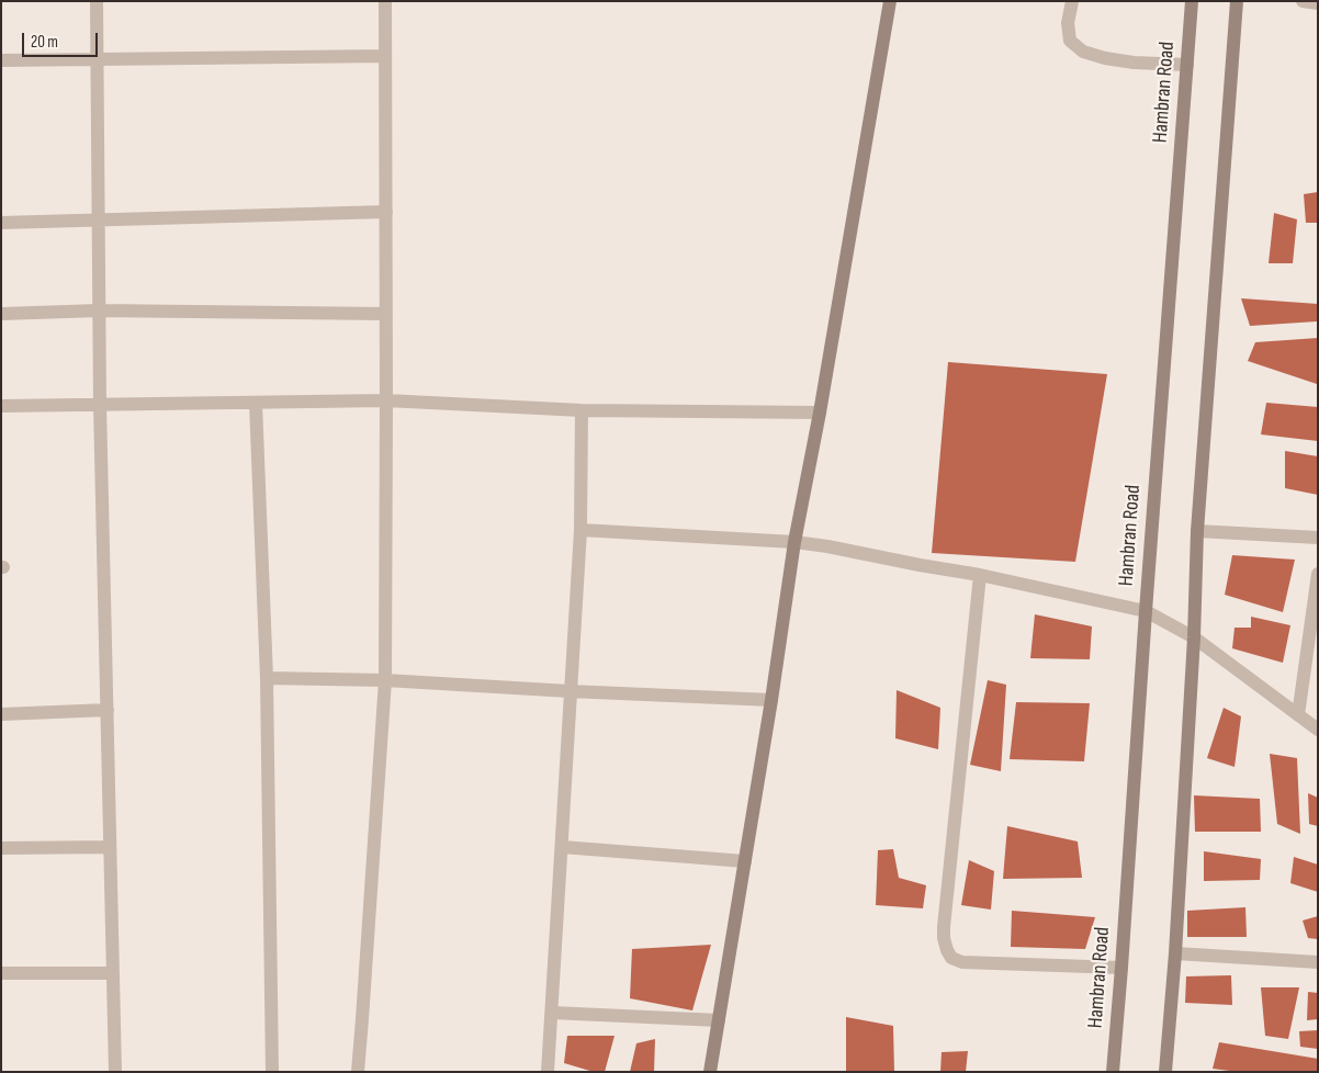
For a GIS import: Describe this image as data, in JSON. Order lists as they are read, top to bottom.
{
  "streets": {
    "main road": ["Hambran Road"]
  },
  "scale_bar": "20 m"
}
